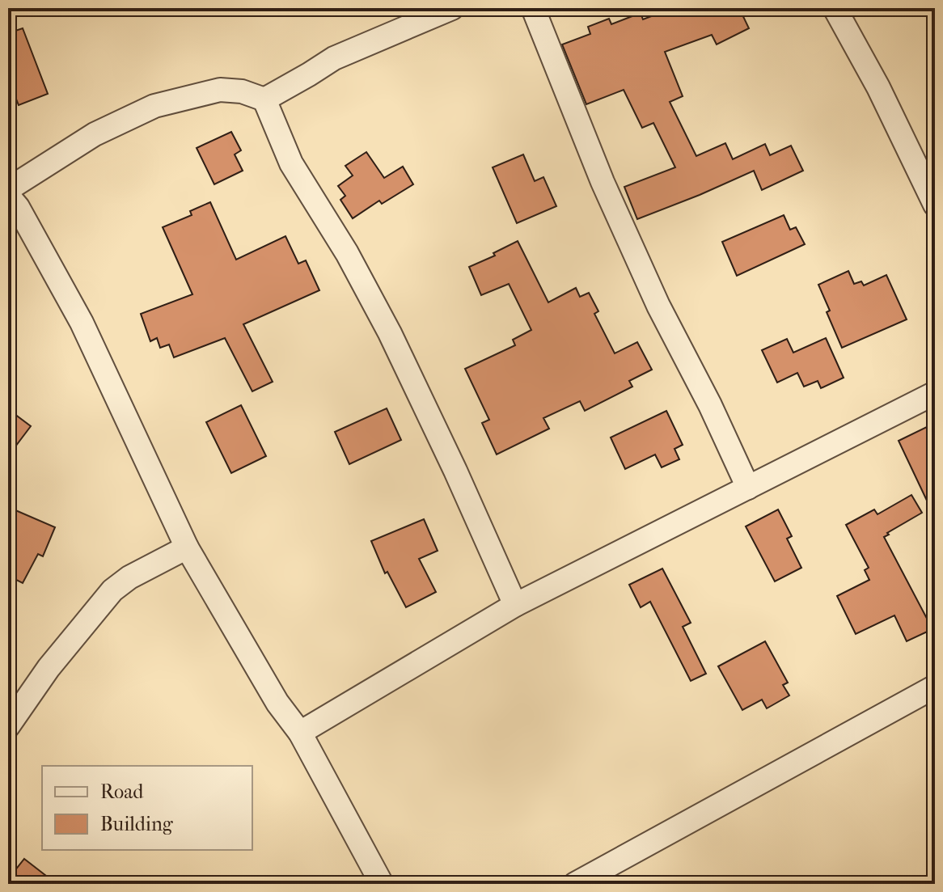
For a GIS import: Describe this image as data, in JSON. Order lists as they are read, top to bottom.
{
  "legend": ["Road", "Building"]
}
